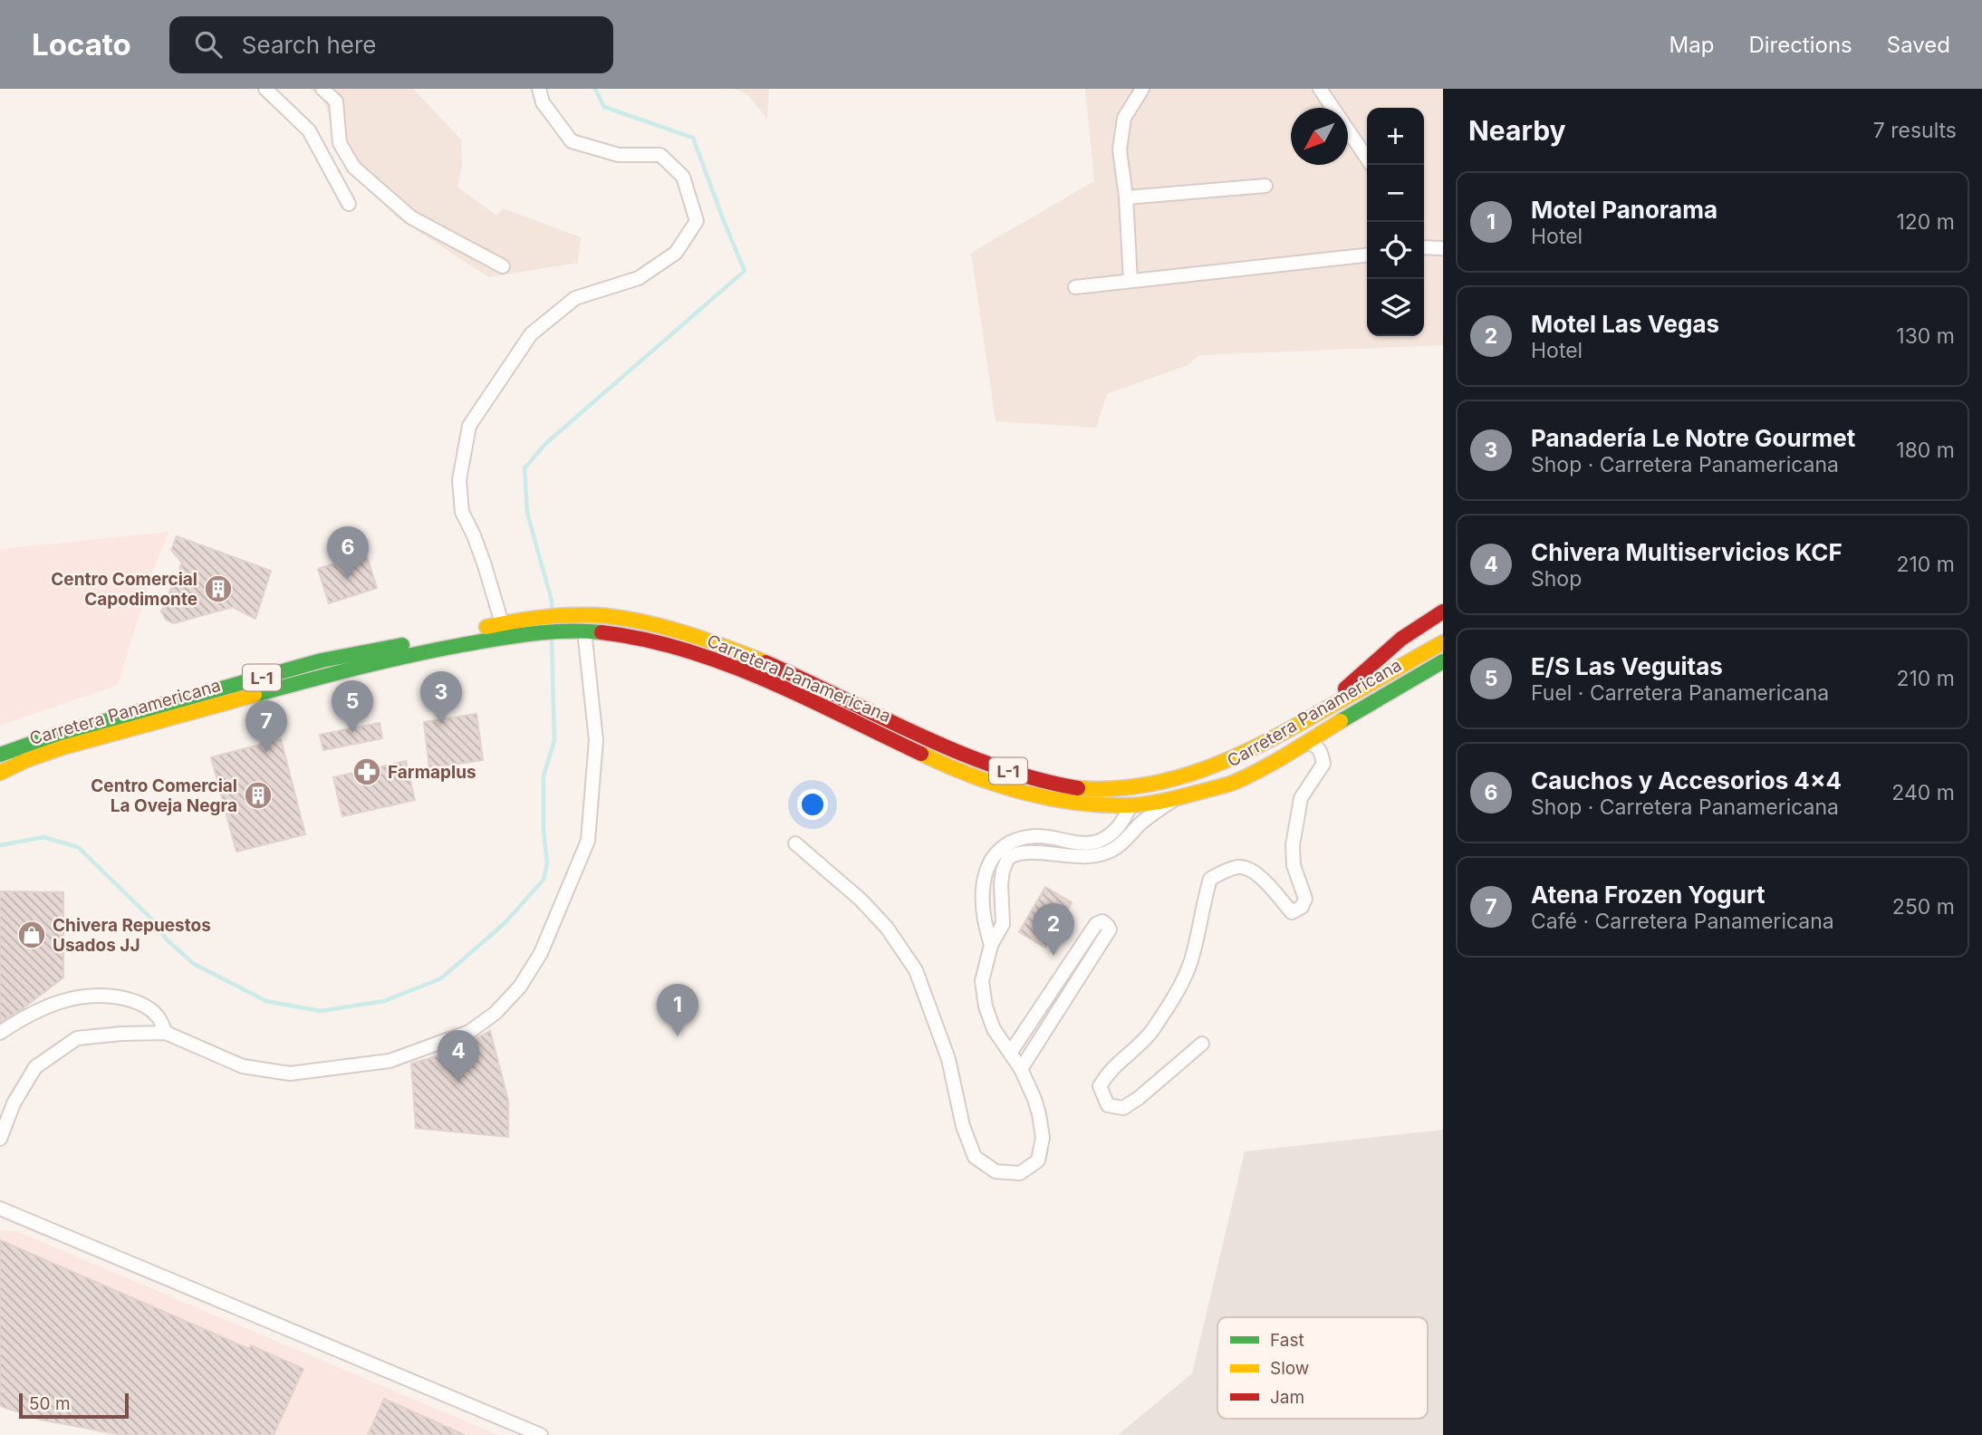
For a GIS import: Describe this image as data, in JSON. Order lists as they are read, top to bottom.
{
  "streets": {
    "main road": ["L-1", "Carretera Panamericana"]
  },
  "places": {
    "building": ["Centro Comercial Capodimonte", "Centro Comercial La Oveja Negra"],
    "pharmacy": ["Farmaplus"],
    "shop": ["Chivera Repuestos Usados JJ"]
  },
  "legend": ["Fast", "Slow", "Jam"],
  "scale_bar": "50 m",
  "north": "bottom left",
  "page": {
    "header": "Locato",
    "search": "Search here",
    "nav": ["Map", "Directions", "Saved"],
    "heading": ["Nearby", "7 results"],
    "map_buttons": ["+", "−"],
    "list": [
      {
        "mark": "1",
        "name": "Motel Panorama",
        "note": "Hotel",
        "value": "120 m"
      },
      {
        "mark": "2",
        "name": "Motel Las Vegas",
        "note": "Hotel",
        "value": "130 m"
      },
      {
        "mark": "3",
        "name": "Panadería Le Notre Gourmet",
        "note": "Shop · Carretera Panamericana",
        "value": "180 m"
      },
      {
        "mark": "4",
        "name": "Chivera Multiservicios KCF",
        "note": "Shop",
        "value": "210 m"
      },
      {
        "mark": "5",
        "name": "E/S Las Veguitas",
        "note": "Fuel · Carretera Panamericana",
        "value": "210 m"
      },
      {
        "mark": "6",
        "name": "Cauchos y Accesorios 4x4",
        "note": "Shop · Carretera Panamericana",
        "value": "240 m"
      },
      {
        "mark": "7",
        "name": "Atena Frozen Yogurt",
        "note": "Café · Carretera Panamericana",
        "value": "250 m"
      }
    ],
    "pins": [
      "6",
      "3",
      "5",
      "7",
      "2",
      "1",
      "4"
    ],
    "scale": "50 m"
  }
}
